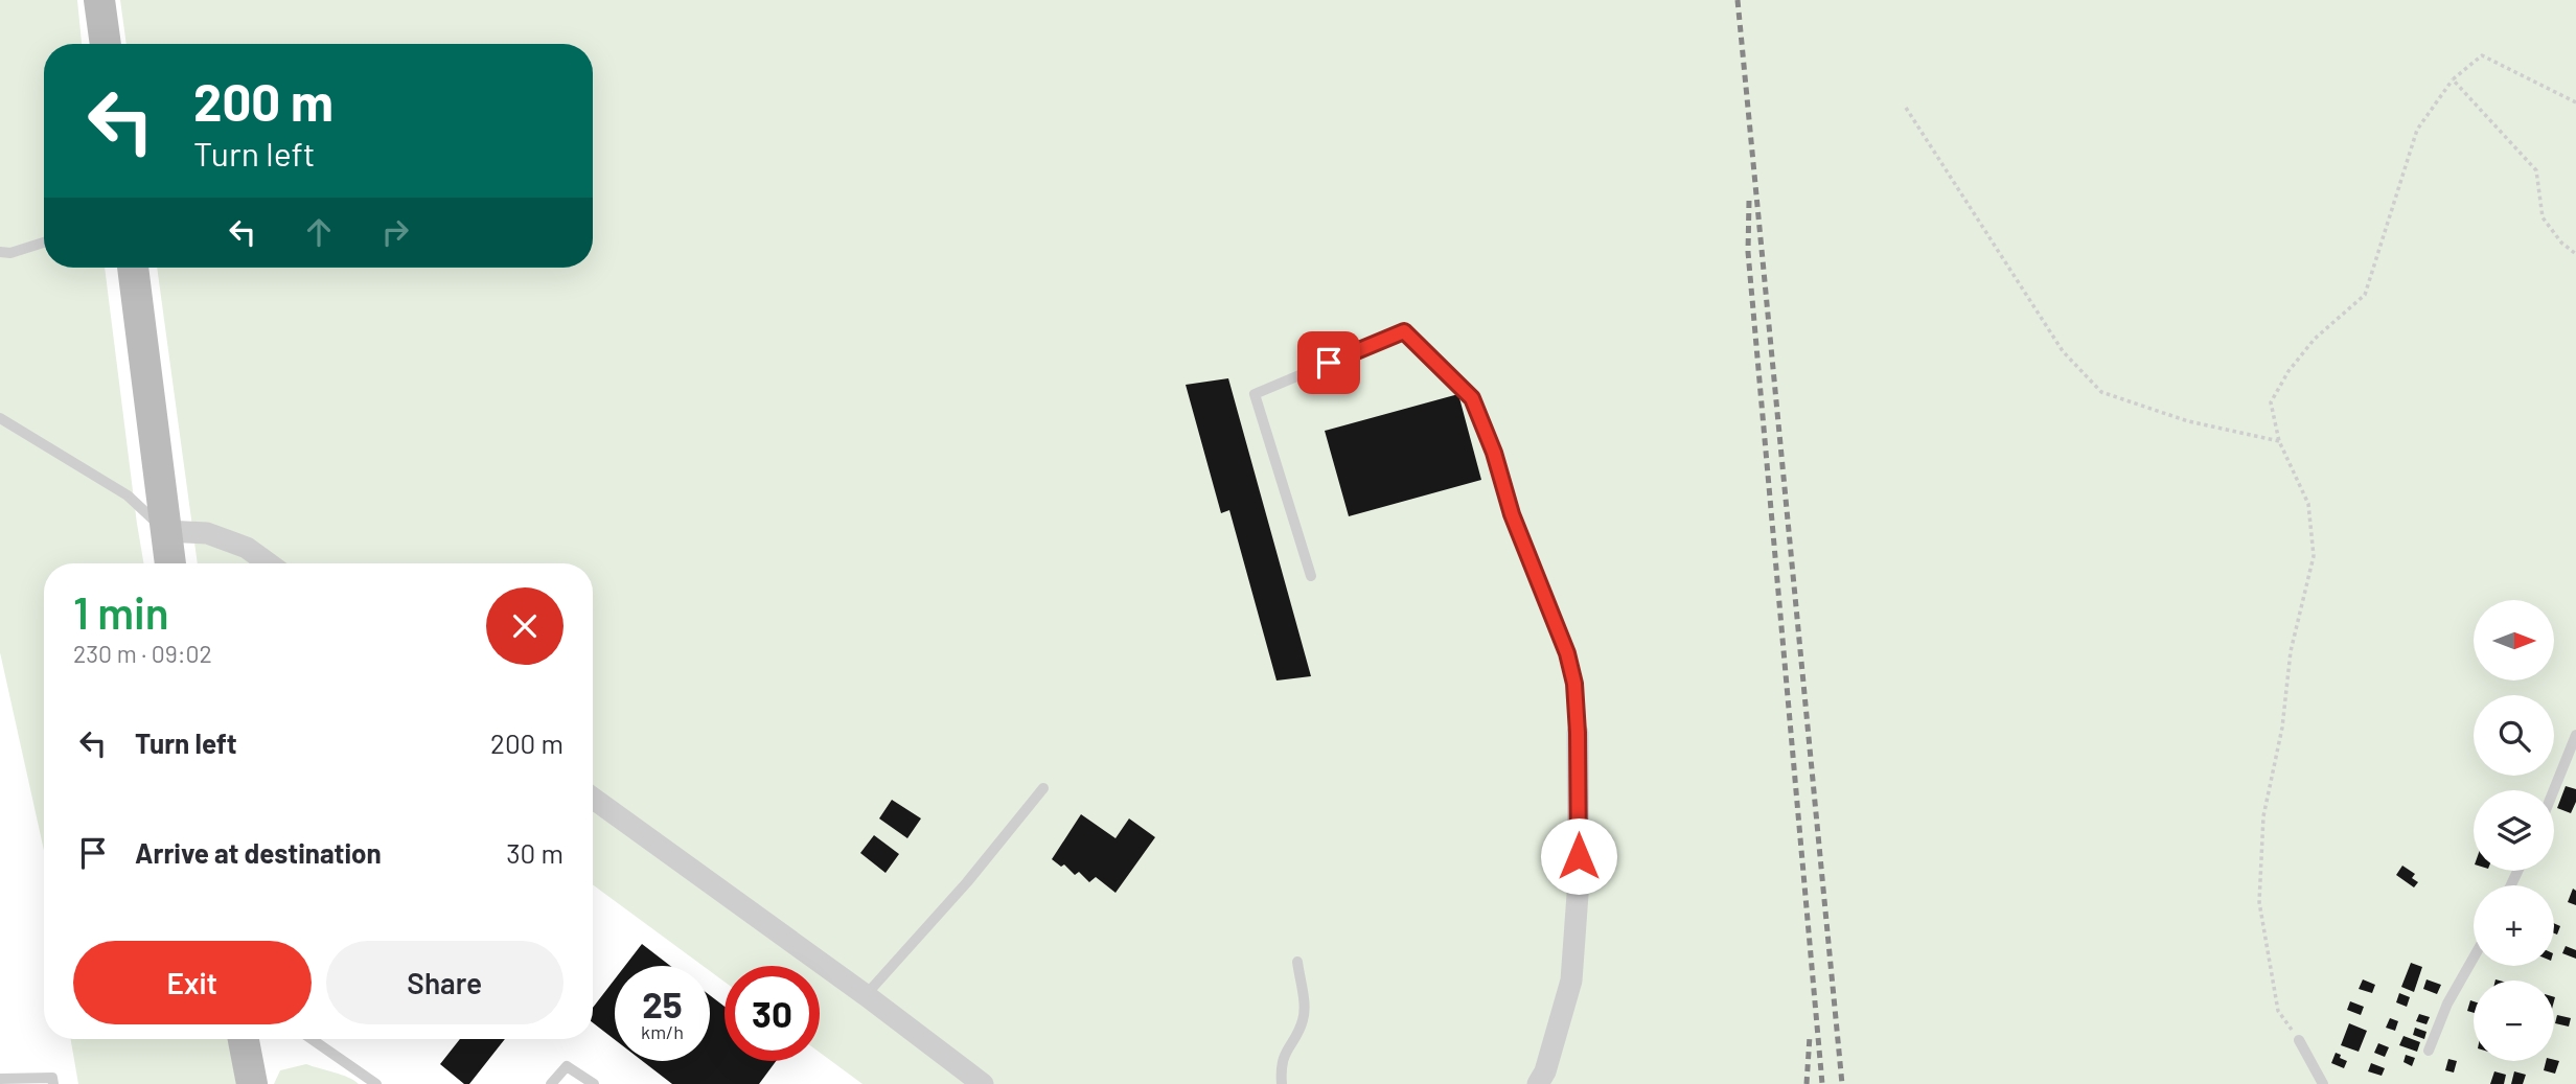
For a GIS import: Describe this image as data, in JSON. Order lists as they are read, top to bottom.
{
  "north": "right",
  "page": {
    "turn": ["200 m", "Turn left"],
    "heading": ["1 min", "230 m · 09:02"],
    "map_buttons": ["+", "−"],
    "list": [
      {
        "name": "Turn left",
        "value": "200 m"
      },
      {
        "name": "Arrive at destination",
        "value": "30 m"
      }
    ],
    "buttons": ["Exit", "Share"],
    "speed": "25 km/h",
    "limit": "30"
  }
}
